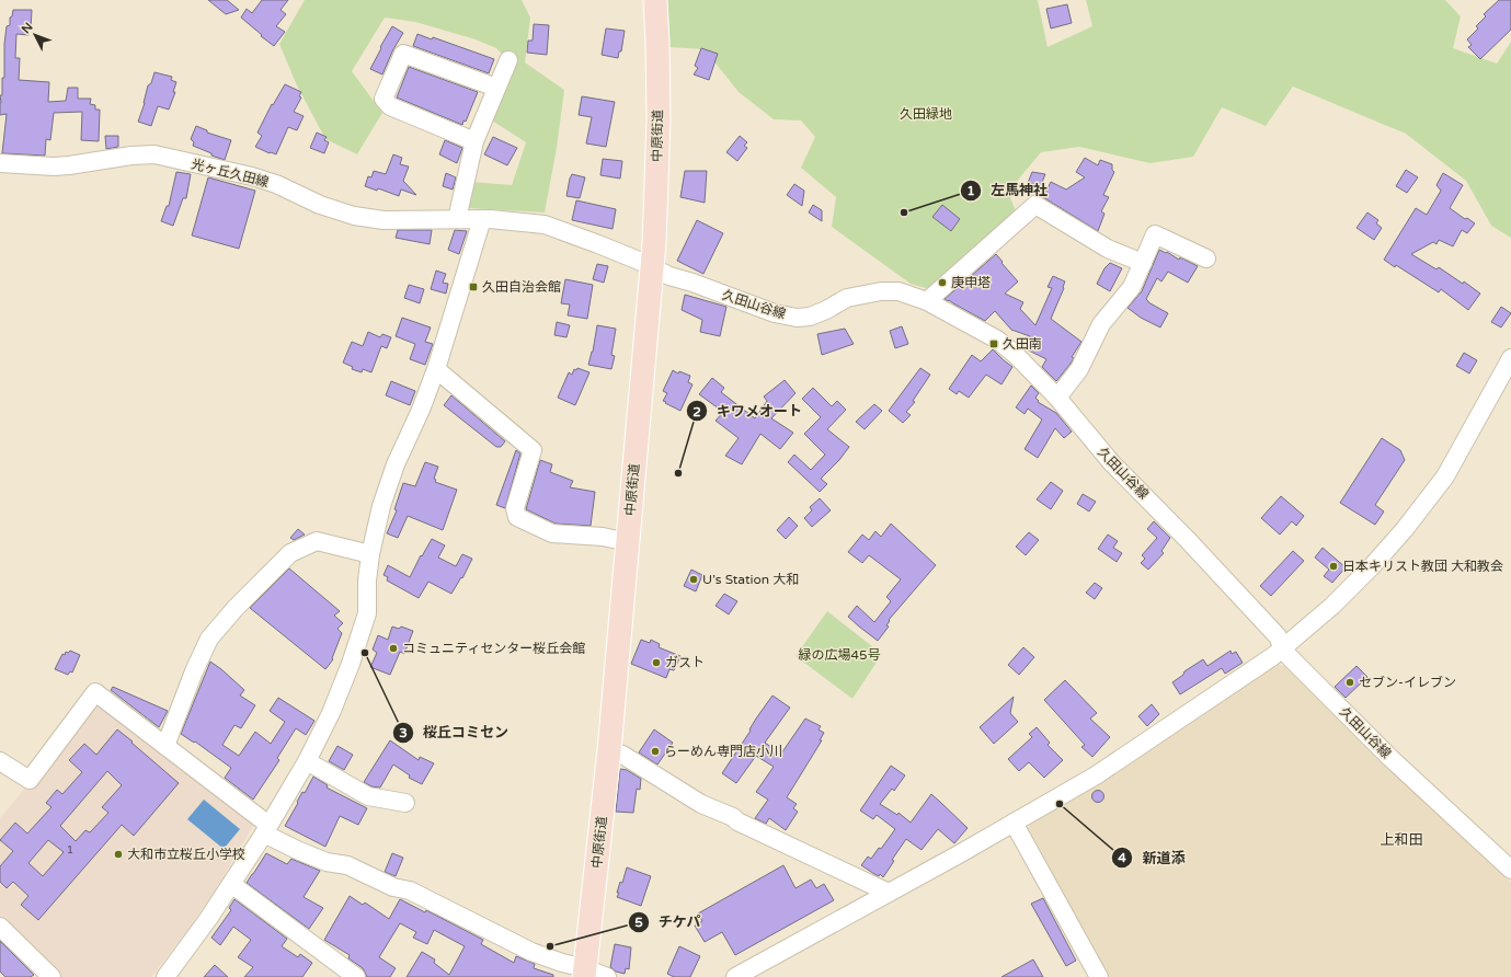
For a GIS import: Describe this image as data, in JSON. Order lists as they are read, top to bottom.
{
  "streets": {
    "main road": ["中原街道"],
    "street": ["光ヶ丘久田線", "久田山谷線"]
  },
  "crossings": [
    ["中原街道", "久田山谷線"],
    ["光ヶ丘久田線", "久田山谷線"]
  ],
  "districts": ["上和田"],
  "parks": ["久田緑地", "緑の広場45号"],
  "places": {
    "other": [
      "左馬神社",
      "庚申塔",
      "キワメオート",
      "日本キリスト教団 大和教会",
      "U’s Station 大和",
      "コミュニティセンター桜丘会館",
      "桜丘コミセン",
      "ガスト",
      "セブン-イレブン",
      "らーめん専門店小川",
      "新道添",
      "大和市立桜丘小学校",
      "チケパ"
    ],
    "transit": ["久田自治会館", "久田南"]
  },
  "house_numbers": ["1"],
  "north": "top left"
}
